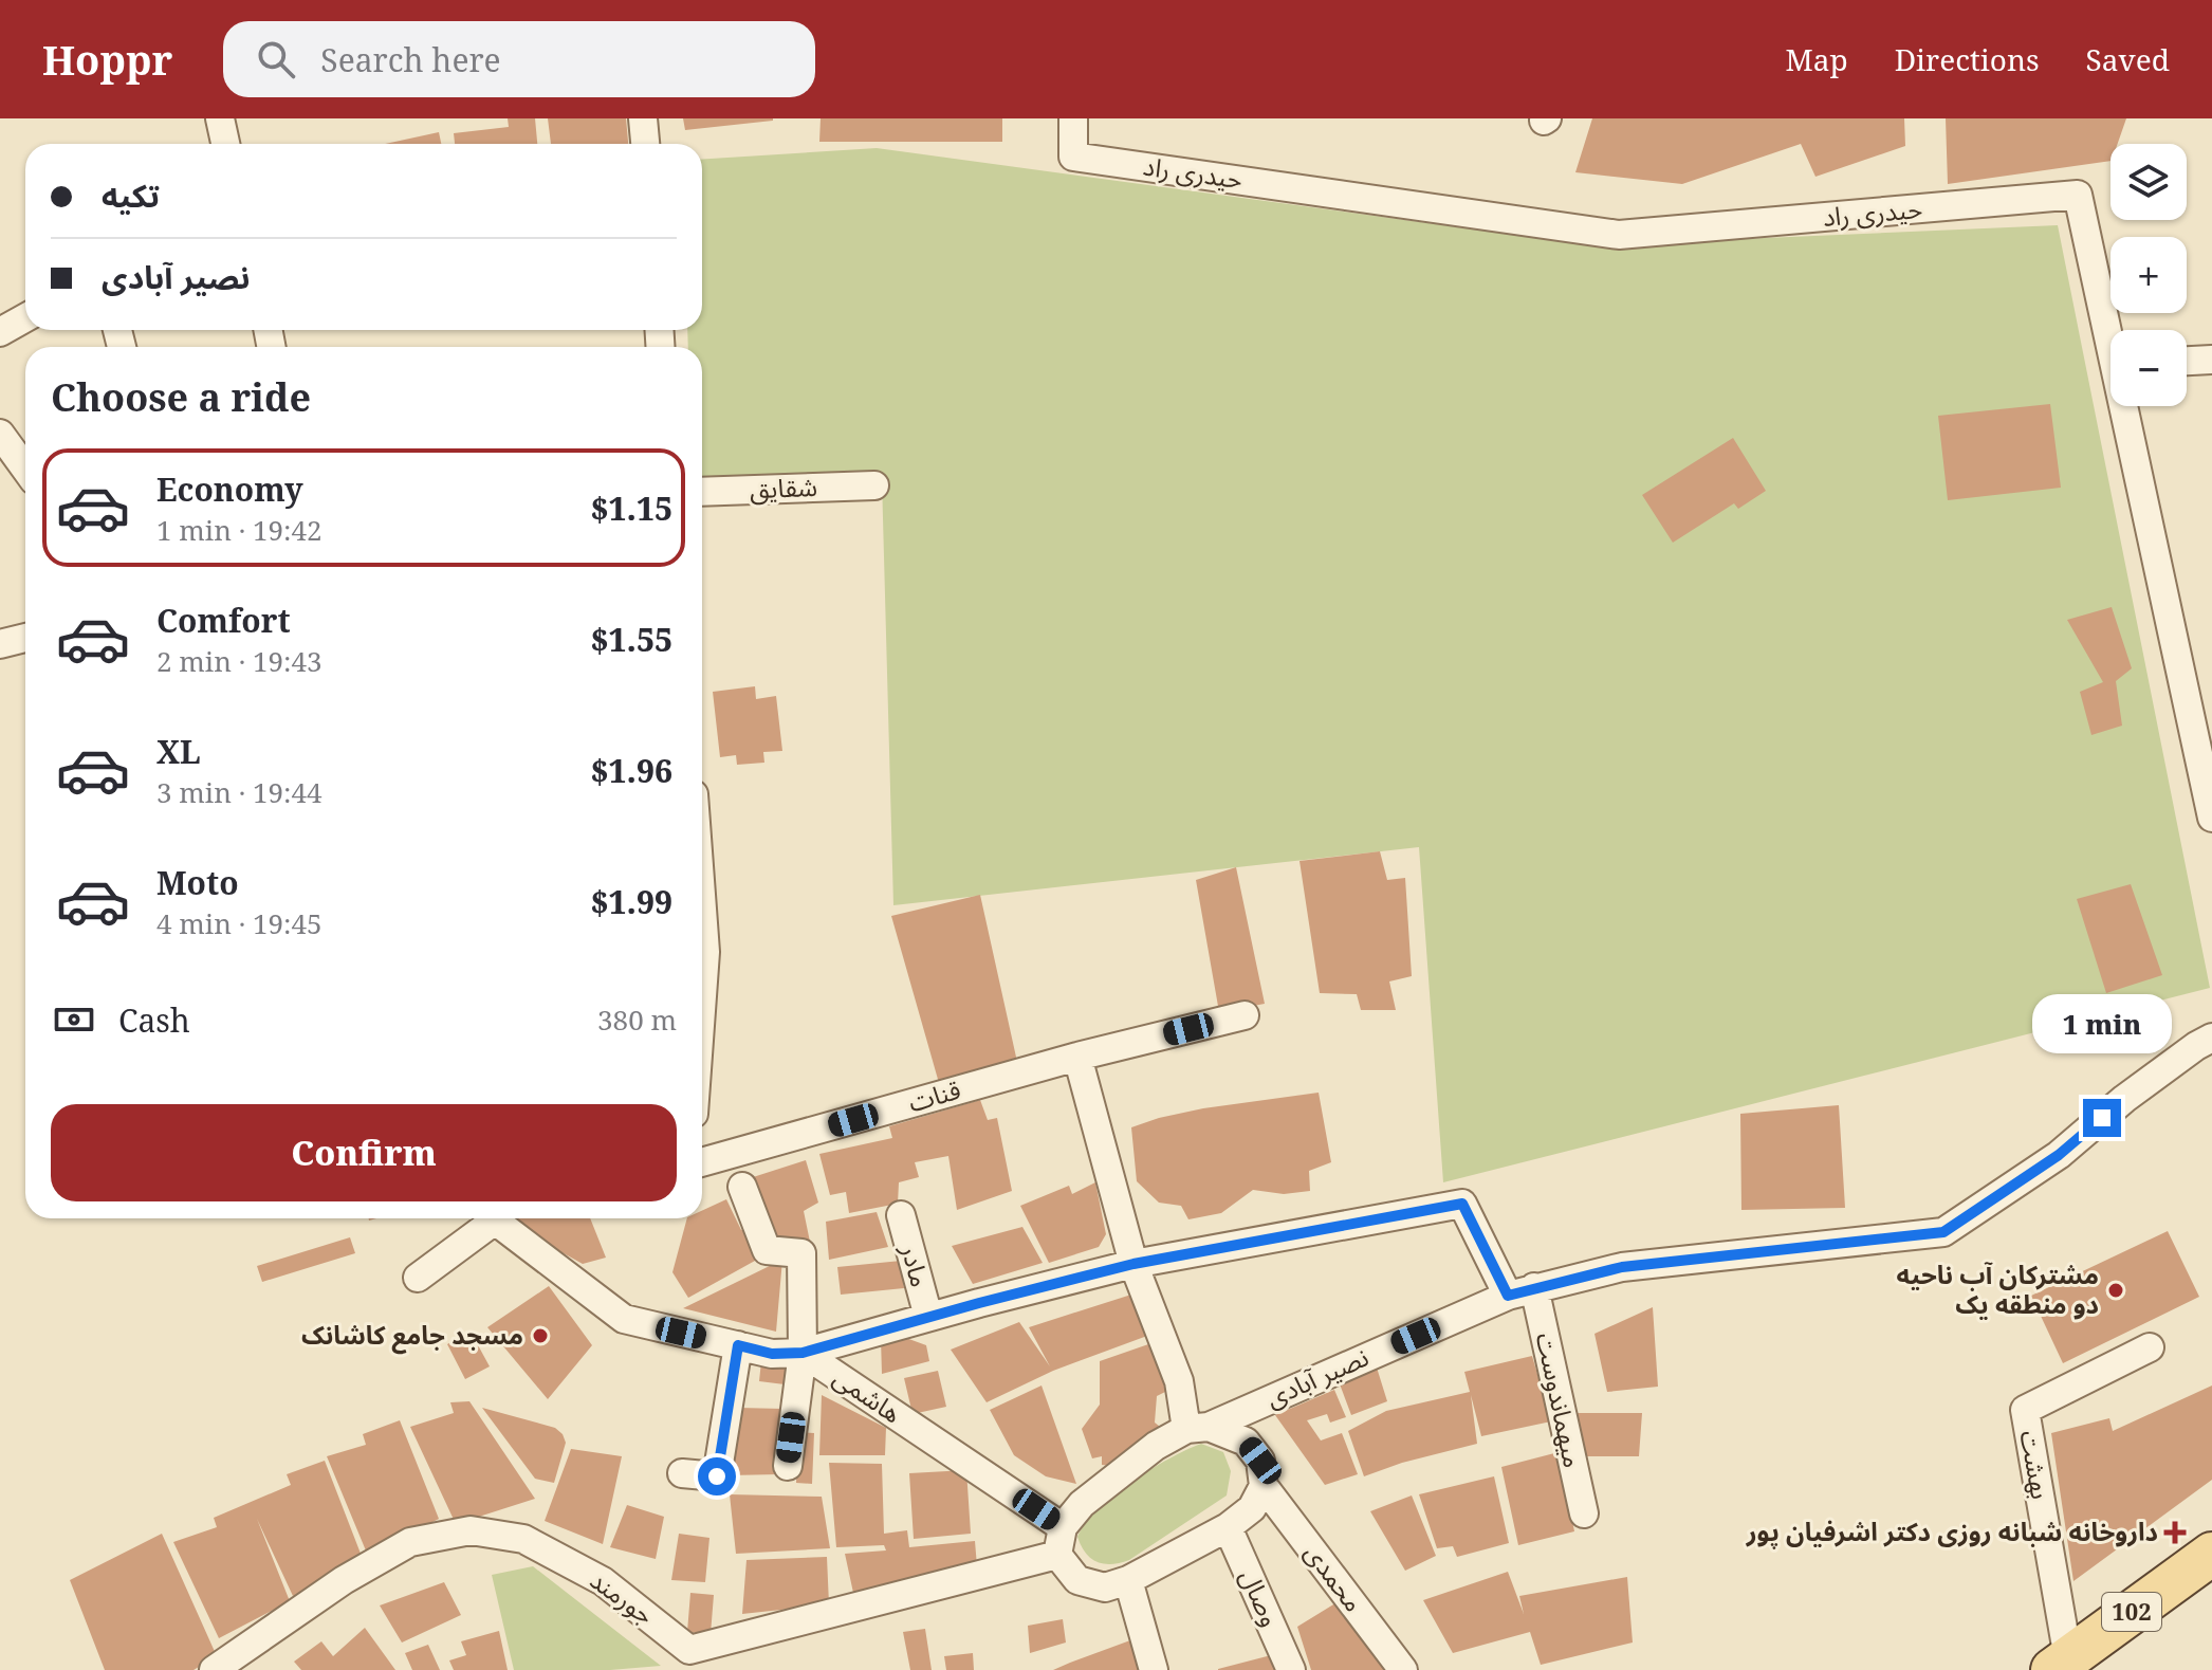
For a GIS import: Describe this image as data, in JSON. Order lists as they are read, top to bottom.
{
  "streets": {
    "main road": ["102"],
    "street": [
      "حیدری راد",
      "شقایق",
      "قنات",
      "مادر",
      "نصیر آبادی",
      "هاشمی",
      "میهماندوست",
      "بهشت",
      "محمدی",
      "جورمند",
      "وصال"
    ]
  },
  "crossings": [
    ["نصیر آبادی", "هاشمی"],
    ["نصیر آبادی", "میهماندوست"],
    ["نصیر آبادی", "محمدی"],
    ["بهشت", "102"]
  ],
  "places": {
    "other": ["مشترکان آب ناحیه دو منطقه یک", "مسجد جامع کاشانک"],
    "health": ["داروخانه شبانه روزی دکتر اشرفیان پور"]
  },
  "page": {
    "header": "Hoppr",
    "search": "Search here",
    "nav": ["Map", "Directions", "Saved"],
    "map_buttons": ["+", "−"],
    "banner": ["تکیه", "نصیر آبادی"],
    "heading": "Choose a ride",
    "list": [
      {
        "name": "Economy",
        "note": "1 min · 19:42",
        "value": "$1.15"
      },
      {
        "name": "Comfort",
        "note": "2 min · 19:43",
        "value": "$1.55"
      },
      {
        "name": "XL",
        "note": "3 min · 19:44",
        "value": "$1.96"
      },
      {
        "name": "Moto",
        "note": "4 min · 19:45",
        "value": "$1.99"
      }
    ],
    "pay": ["Cash", "380 m"],
    "bubble": "1 min",
    "buttons": "Confirm"
  }
}
